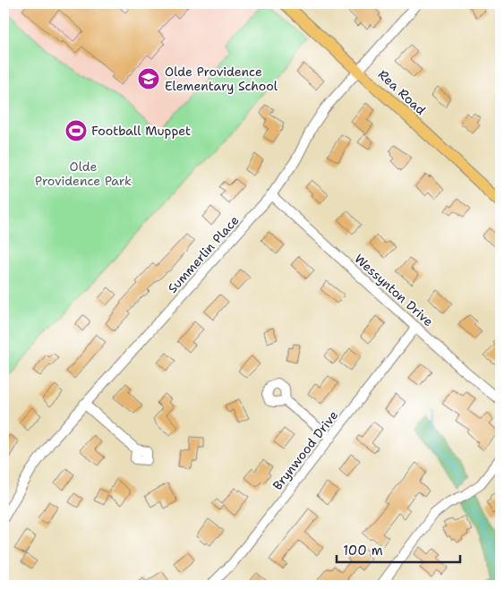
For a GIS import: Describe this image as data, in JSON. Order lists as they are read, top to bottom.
{
  "streets": {
    "main road": ["Rea Road"],
    "street": ["Summerlin Place", "Wessynton Drive", "Brynwood Drive"]
  },
  "crossings": [
    ["Rea Road", "Summerlin Place"],
    ["Summerlin Place", "Wessynton Drive"],
    ["Wessynton Drive", "Brynwood Drive"]
  ],
  "parks": ["Olde Providence Park"],
  "places": {
    "school or university": ["Olde Providence Elementary School"],
    "sports": ["Football Muppet"]
  },
  "scale_bar": "100 m"
}
